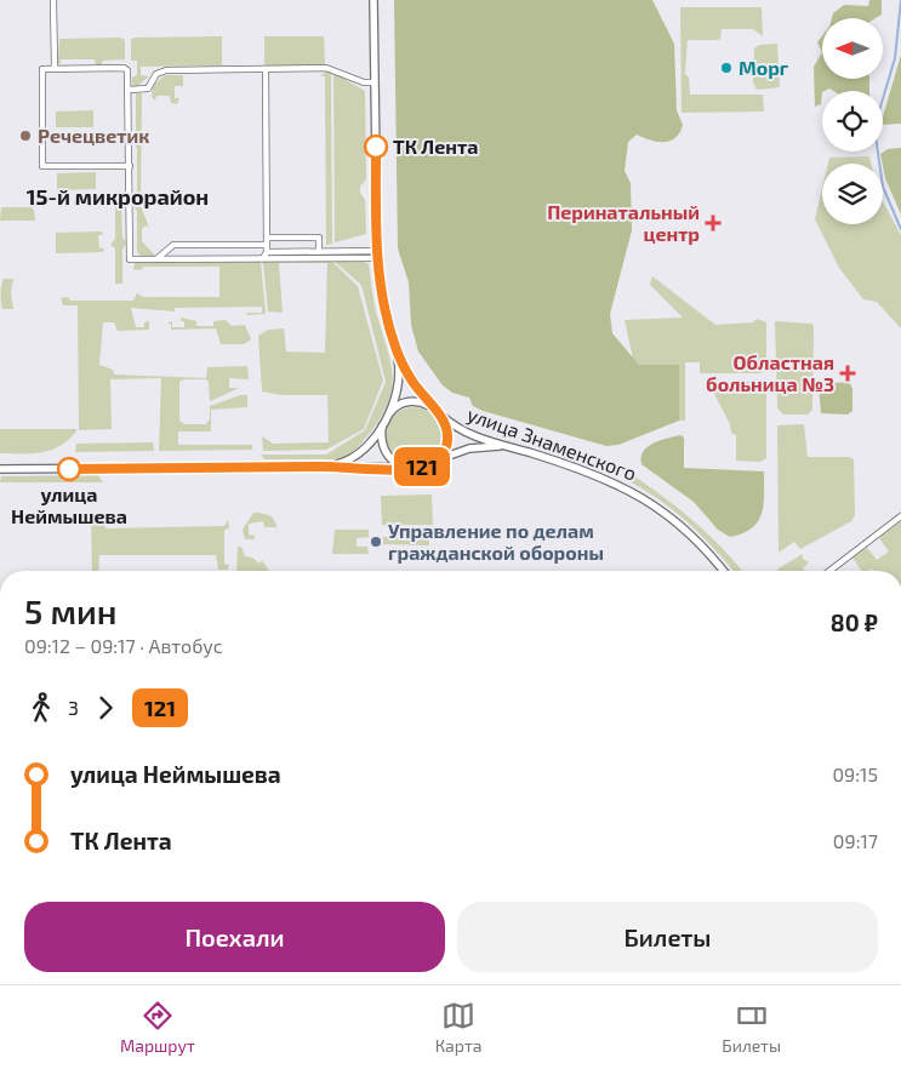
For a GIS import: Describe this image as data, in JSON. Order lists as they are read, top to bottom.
{
  "streets": {
    "main road": ["улица Знаменского"]
  },
  "districts": ["15-й микрорайон"],
  "places": {
    "other": [
      "Морг",
      "Речецветик",
      "ТК Лента",
      "улица Неймышева",
      "Управление по делам гражданской обороны"
    ],
    "health": ["Перинатальный центр", "Областная больница №3"]
  },
  "lines": ["bus line 121"],
  "north": "left",
  "page": {
    "on_map": "121",
    "heading": ["5 мин", "09:12 – 09:17 · Автобус", "80 ₽"],
    "legs": ["3", "121"],
    "list": [
      {
        "name": "улица Неймышева",
        "value": "09:15"
      },
      {
        "name": "ТК Лента",
        "value": "09:17"
      }
    ],
    "buttons": ["Поехали", "Билеты"],
    "tabs": ["Маршрут", "Карта", "Билеты"]
  }
}
